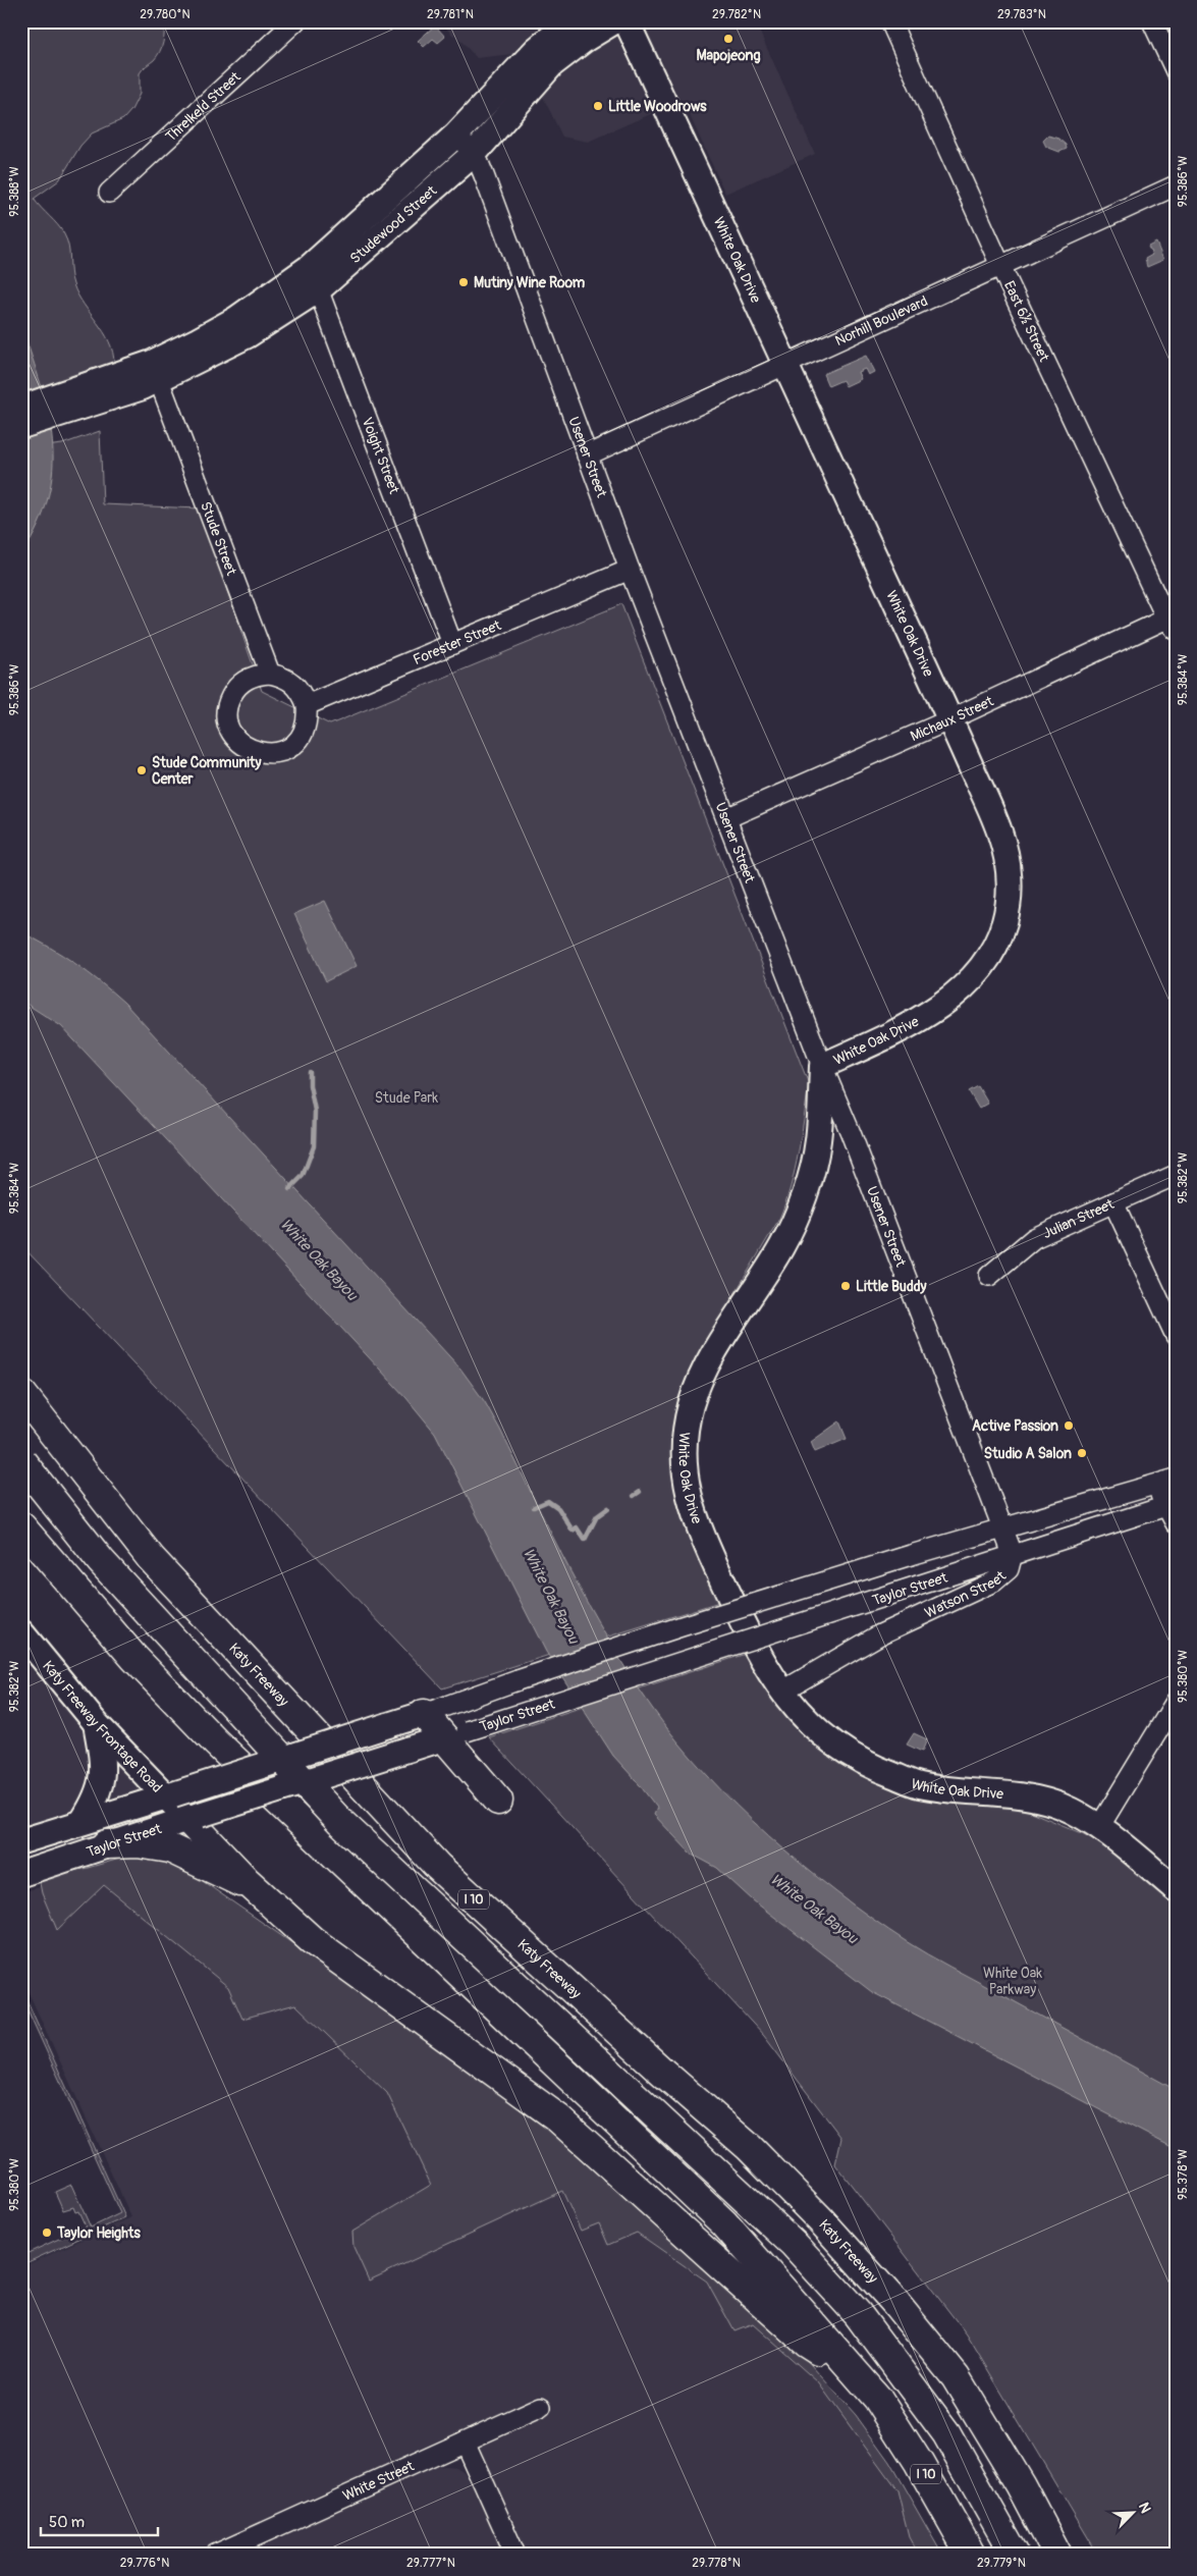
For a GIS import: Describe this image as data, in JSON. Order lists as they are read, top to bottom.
{
  "streets": {
    "highway": ["Katy Freeway", "I 10"],
    "main road": [
      "Studewood Street",
      "White Oak Drive",
      "Taylor Street",
      "Katy Freeway Frontage Road"
    ],
    "street": [
      "Threlkeld Street",
      "Norhill Boulevard",
      "East 6½ Street",
      "Voight Street",
      "Usener Street",
      "Stude Street",
      "Forester Street",
      "Michaux Street",
      "Julian Street",
      "Watson Street",
      "White Street"
    ]
  },
  "crossings": [
    ["Studewood Street", "Voight Street"],
    ["Studewood Street", "Usener Street"],
    ["Studewood Street", "Stude Street"],
    ["White Oak Drive", "Norhill Boulevard"],
    ["White Oak Drive", "Usener Street"],
    ["White Oak Drive", "Michaux Street"],
    ["White Oak Drive", "Watson Street"],
    ["Norhill Boulevard", "East 6½ Street"],
    ["Norhill Boulevard", "Usener Street"],
    ["East 6½ Street", "Michaux Street"],
    ["Voight Street", "Forester Street"],
    ["Usener Street", "Forester Street"],
    ["Usener Street", "Michaux Street"],
    ["Usener Street", "Taylor Street"],
    ["Usener Street", "Watson Street"],
    ["Stude Street", "Forester Street"],
    ["Taylor Street", "Watson Street"],
    ["Taylor Street", "Katy Freeway Frontage Road"]
  ],
  "water": ["White Oak Bayou"],
  "parks": ["Stude Park", "White Oak Parkway"],
  "places": [
    "Mapojeong",
    "Little Woodrows",
    "Mutiny Wine Room",
    "Stude Community Center",
    "Little Buddy",
    "Active Passion",
    "Studio A Salon",
    "Taylor Heights"
  ],
  "scale_bar": "50 m",
  "north": "top right",
  "coordinates": [
    "29.780°N",
    "29.781°N",
    "29.782°N",
    "29.783°N",
    "95.386°W",
    "95.388°W",
    "95.384°W",
    "95.382°W",
    "95.380°W",
    "95.378°W",
    "29.776°N",
    "29.777°N",
    "29.778°N",
    "29.779°N"
  ]
}
